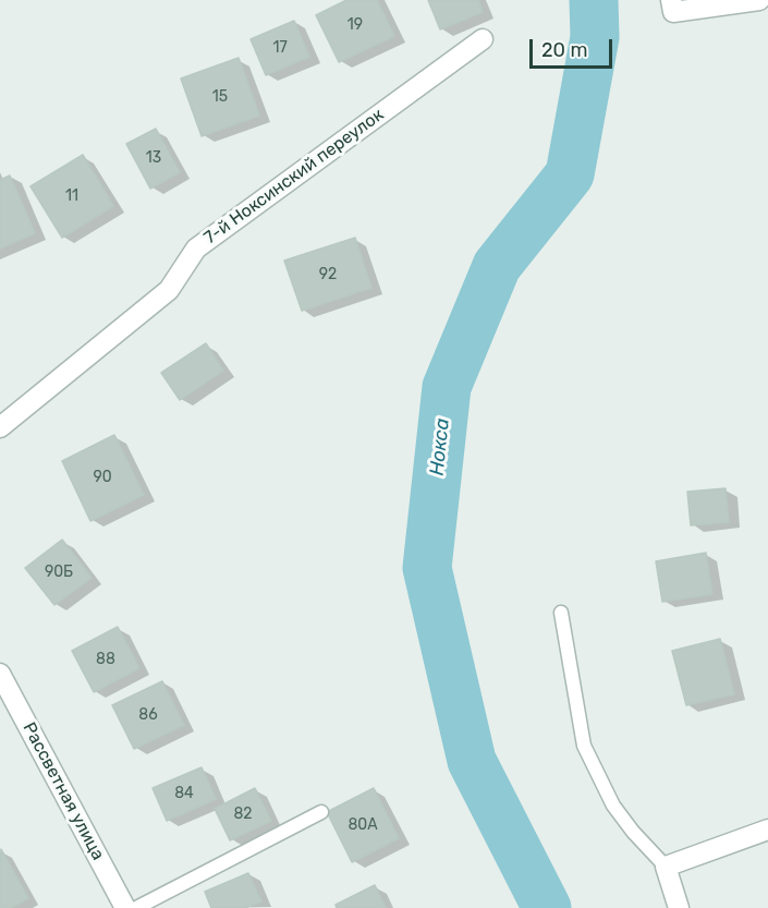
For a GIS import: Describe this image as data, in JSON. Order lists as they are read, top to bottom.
{
  "streets": {
    "street": ["7-й Ноксинский переулок", "Рассветная улица"]
  },
  "water": ["Нокса"],
  "house_numbers": [
    "19",
    "17",
    "15",
    "13",
    "11",
    "92",
    "90",
    "90Б",
    "88",
    "86",
    "84",
    "82",
    "80А"
  ],
  "scale_bar": "20 m"
}
